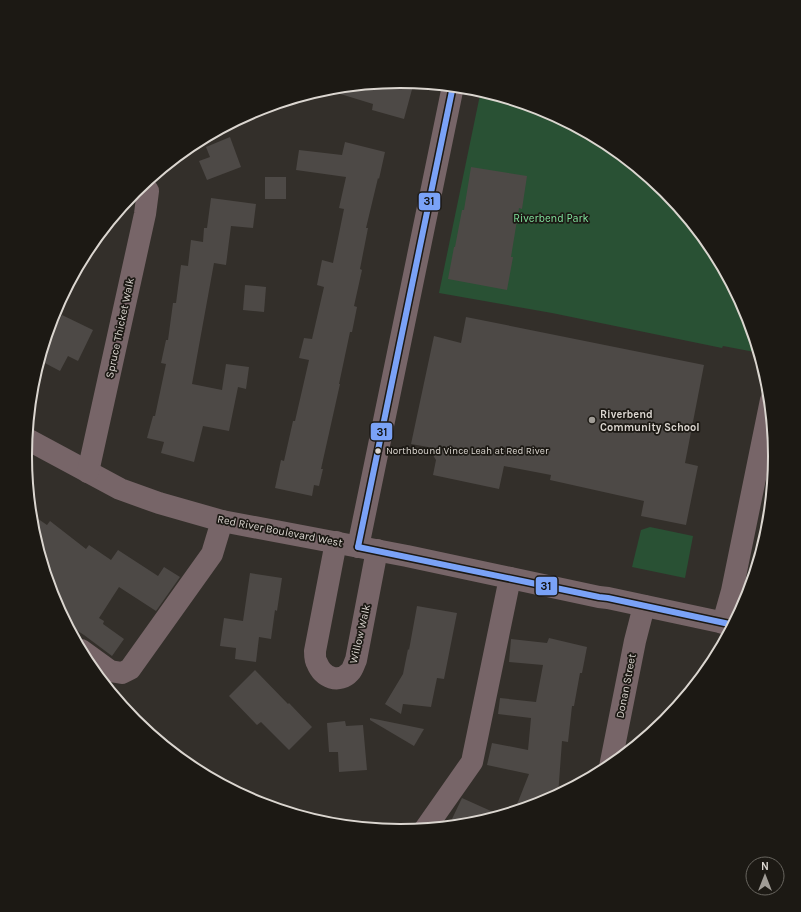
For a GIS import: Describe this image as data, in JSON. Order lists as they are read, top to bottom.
{
  "streets": {
    "street": [
      "Spruce Thicket Walk",
      "Red River Boulevard West",
      "Willow Walk",
      "Donan Street"
    ]
  },
  "crossings": [
    ["Spruce Thicket Walk", "Red River Boulevard West"],
    ["Red River Boulevard West", "Willow Walk"],
    ["Red River Boulevard West", "Donan Street"]
  ],
  "parks": ["Riverbend Park"],
  "places": ["Riverbend Community School", "Northbound Vince Leah at Red River"],
  "lines": ["transit line 31"],
  "north": "top"
}
